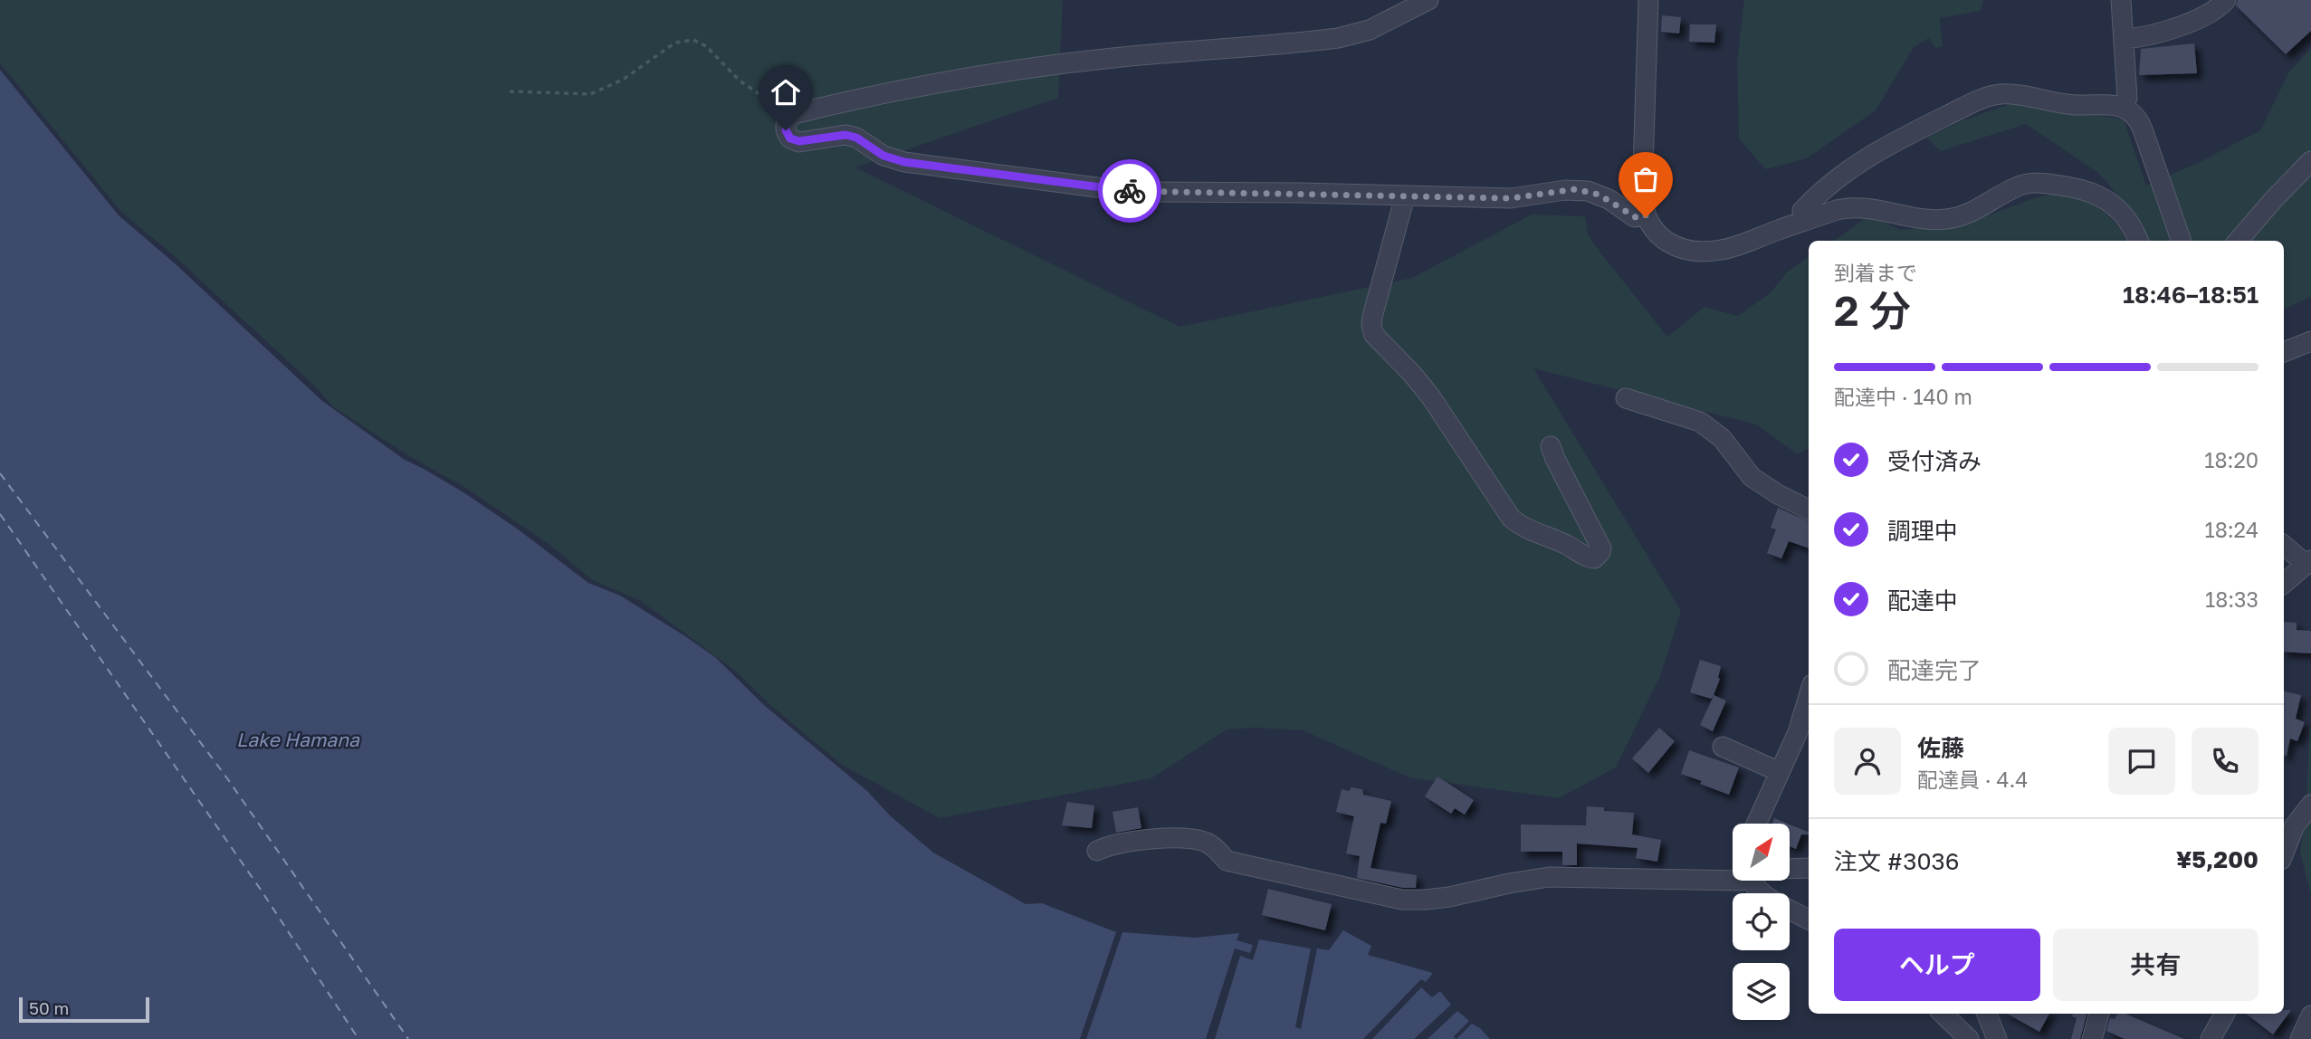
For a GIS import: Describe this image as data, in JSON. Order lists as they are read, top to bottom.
{
  "water": ["Lake Hamana"],
  "scale_bar": "50 m",
  "north": "top right",
  "page": {
    "heading": ["2 分", "到着まで", "18:46–18:51"],
    "panel": [
      "佐藤",
      "配達員 · 4.4",
      "注文 #3036",
      "¥5,200"
    ],
    "bar": "配達中 · 140 m",
    "list": [
      ["受付済み", "18:20"],
      ["調理中", "18:24"],
      ["配達中", "18:33"],
      "配達完了"
    ],
    "buttons": ["ヘルプ", "共有"],
    "scale": "50 m"
  }
}
